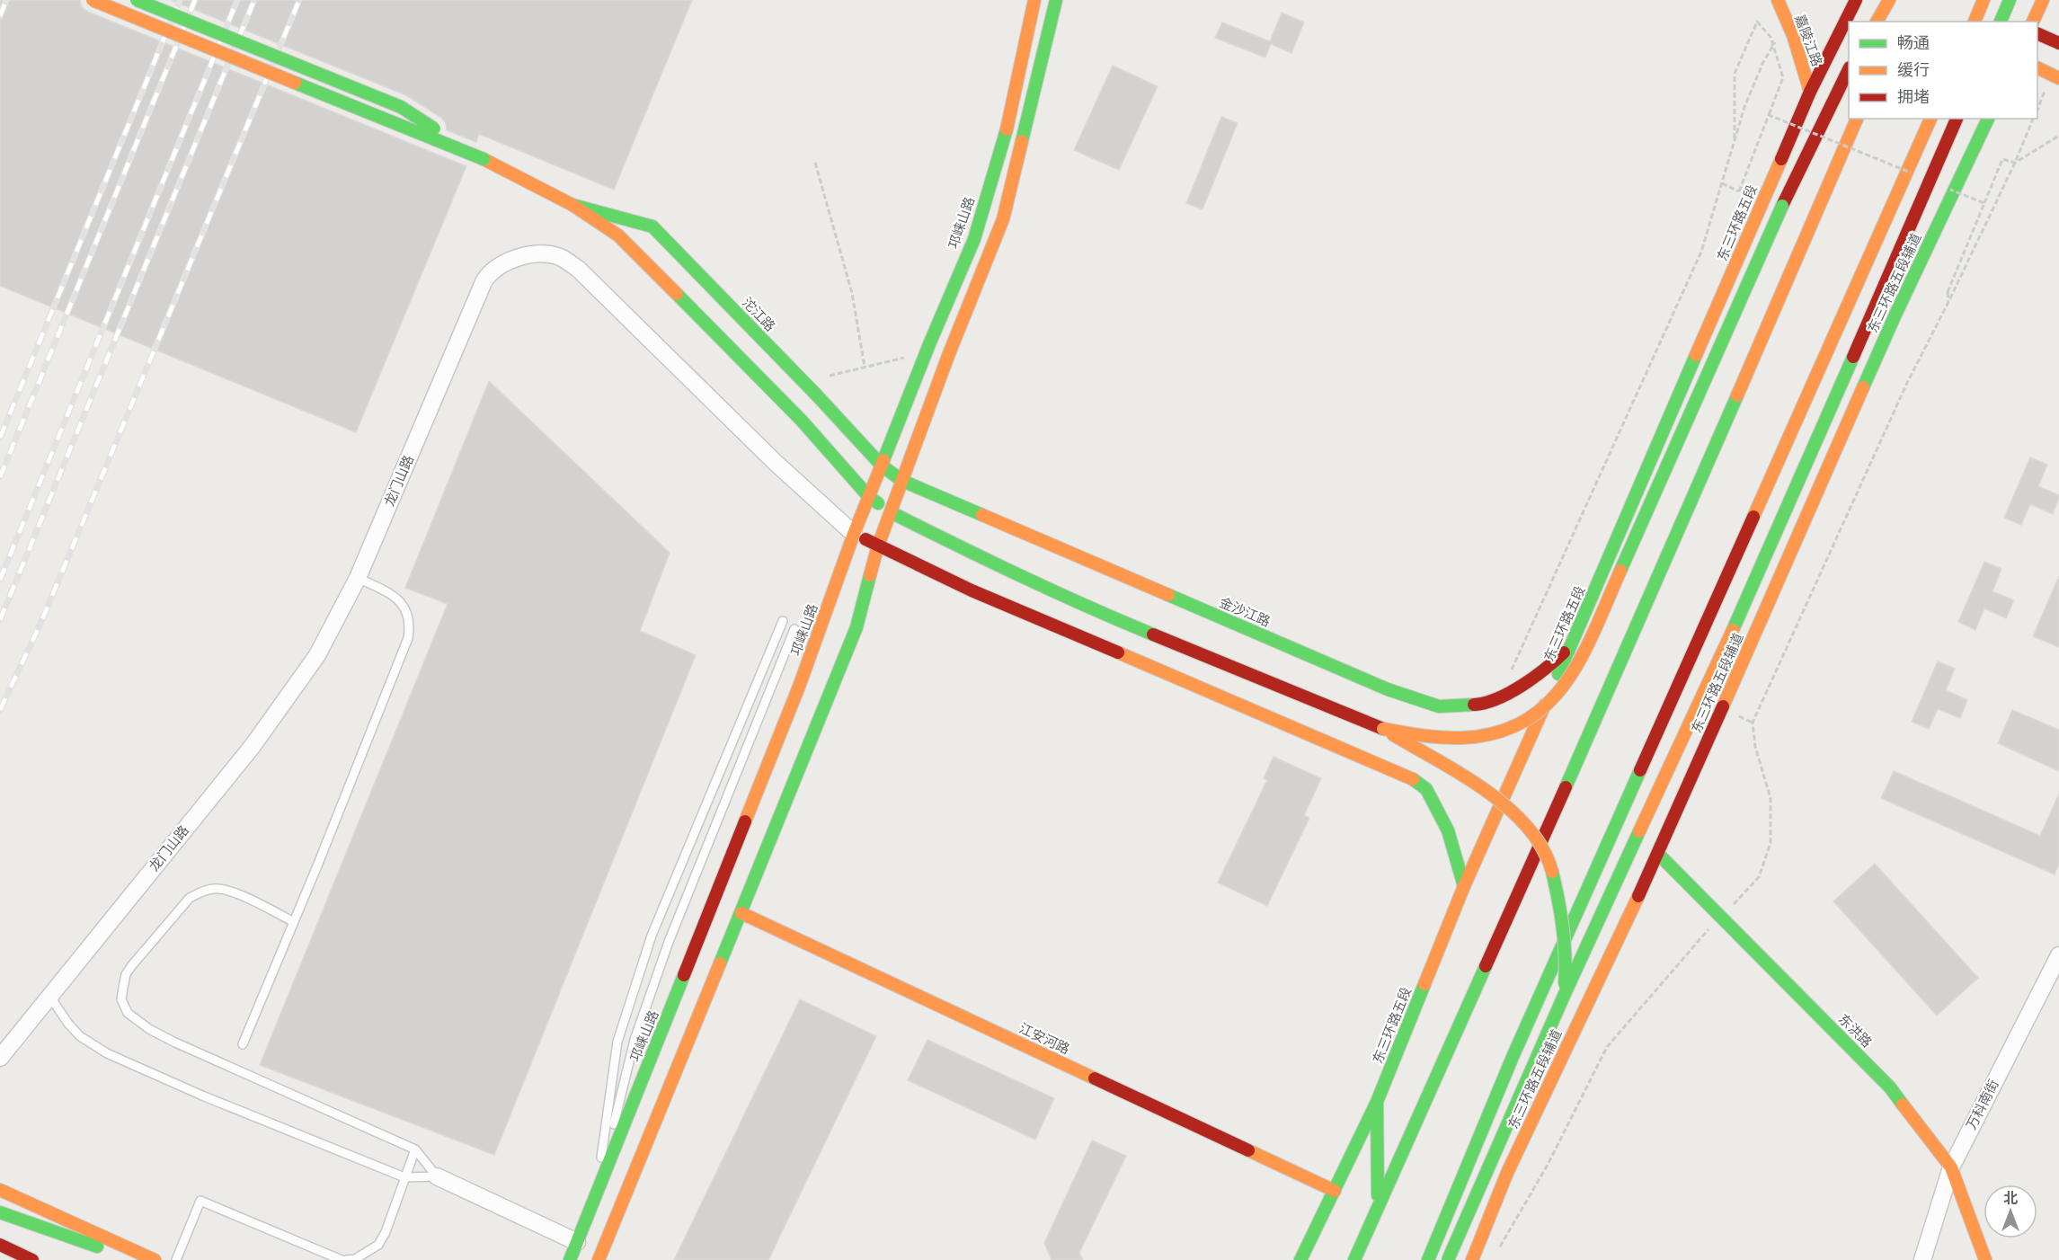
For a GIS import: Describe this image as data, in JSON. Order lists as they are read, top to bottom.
{
  "streets": {
    "main road": [
      "嘉陵江路",
      "邛崃山路",
      "东三环路五段",
      "东三环路五段辅道",
      "沱江路",
      "金沙江路",
      "东洪路",
      "江安河路"
    ],
    "street": ["龙门山路", "万科南街"]
  },
  "crossings": [
    ["嘉陵江路", "东三环路五段"],
    ["邛崃山路", "沱江路"],
    ["邛崃山路", "龙门山路"],
    ["东三环路五段", "金沙江路"],
    ["东三环路五段", "江安河路"],
    ["东三环路五段辅道", "东洪路"],
    ["沱江路", "金沙江路"],
    ["东洪路", "万科南街"]
  ],
  "legend": ["畅通", "缓行", "拥堵"],
  "north": "top"
}
